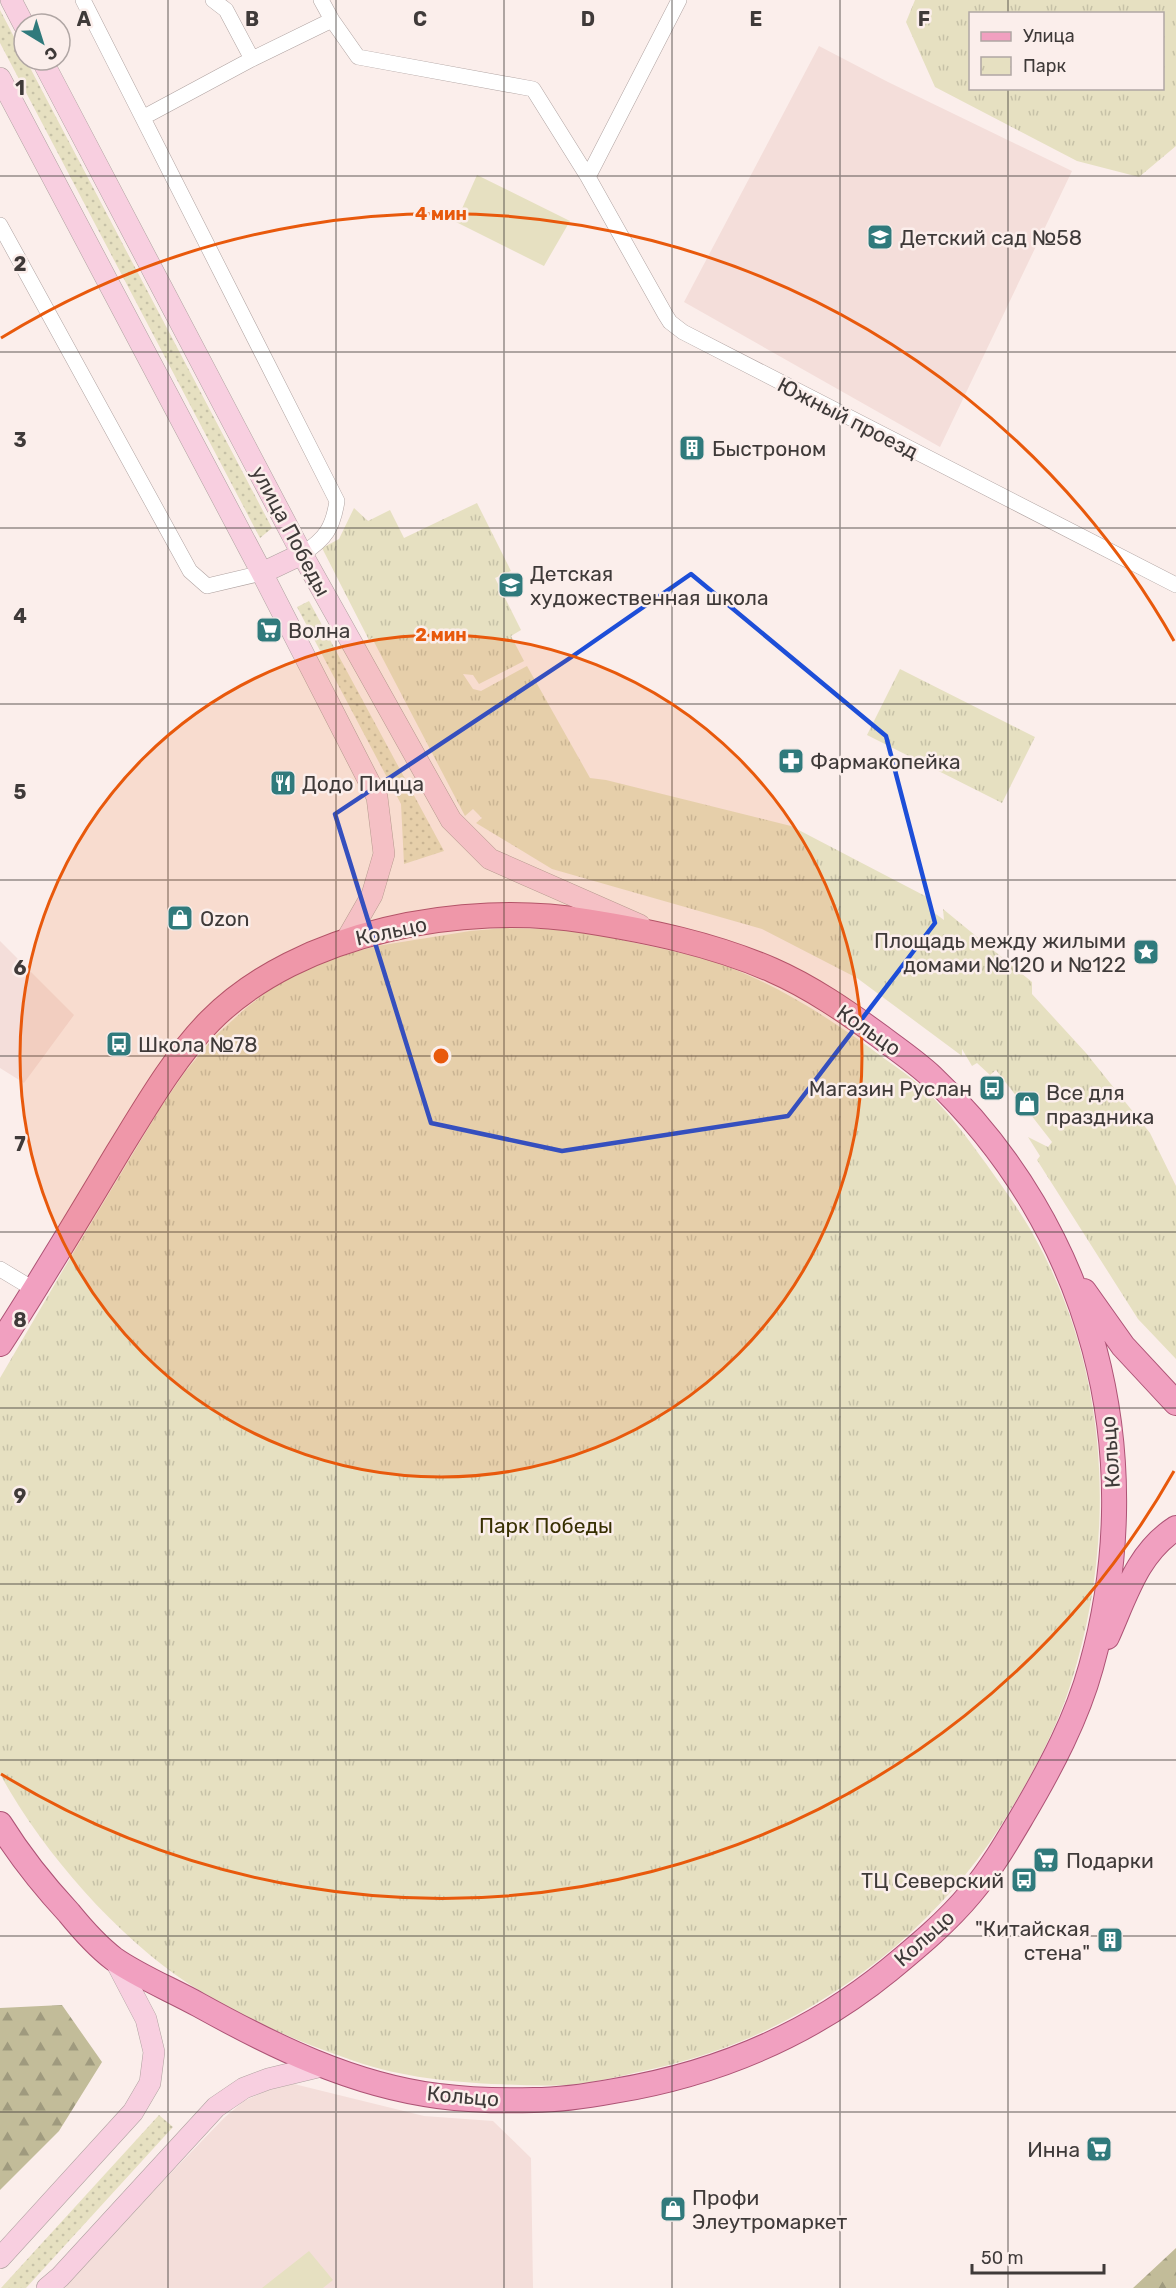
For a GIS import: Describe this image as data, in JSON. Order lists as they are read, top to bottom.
{
  "streets": {
    "main road": ["Кольцо"],
    "street": ["Южный проезд", "улица Победы"]
  },
  "crossings": [
    ["улица Победы", "Кольцо"]
  ],
  "parks": ["Парк Победы"],
  "places": {
    "school or university": ["Детский сад №58", "Детская художественная школа"],
    "building": ["Быстроном", "\"Китайская стена\""],
    "supermarket": ["Волна", "Подарки", "Инна"],
    "pharmacy": ["Фармакопейка"],
    "restaurant": ["Додо Пицца"],
    "shop": ["Ozon", "Все для праздника", "Профи Элеутромаркет"],
    "place": ["Площадь между жилыми домами №120 и №122"],
    "bus stop": ["Школа №78", "Магазин Руслан", "ТЦ Северский"]
  },
  "legend": ["Улица", "Парк"],
  "scale_bar": "50 m",
  "north": "bottom right",
  "grid": {
    "columns": [
      "A",
      "B",
      "C",
      "D",
      "E",
      "F"
    ],
    "rows": [
      "1",
      "2",
      "3",
      "4",
      "5",
      "6",
      "7",
      "8",
      "9"
    ]
  },
  "rings": ["4 мин", "2 мин"]
}
